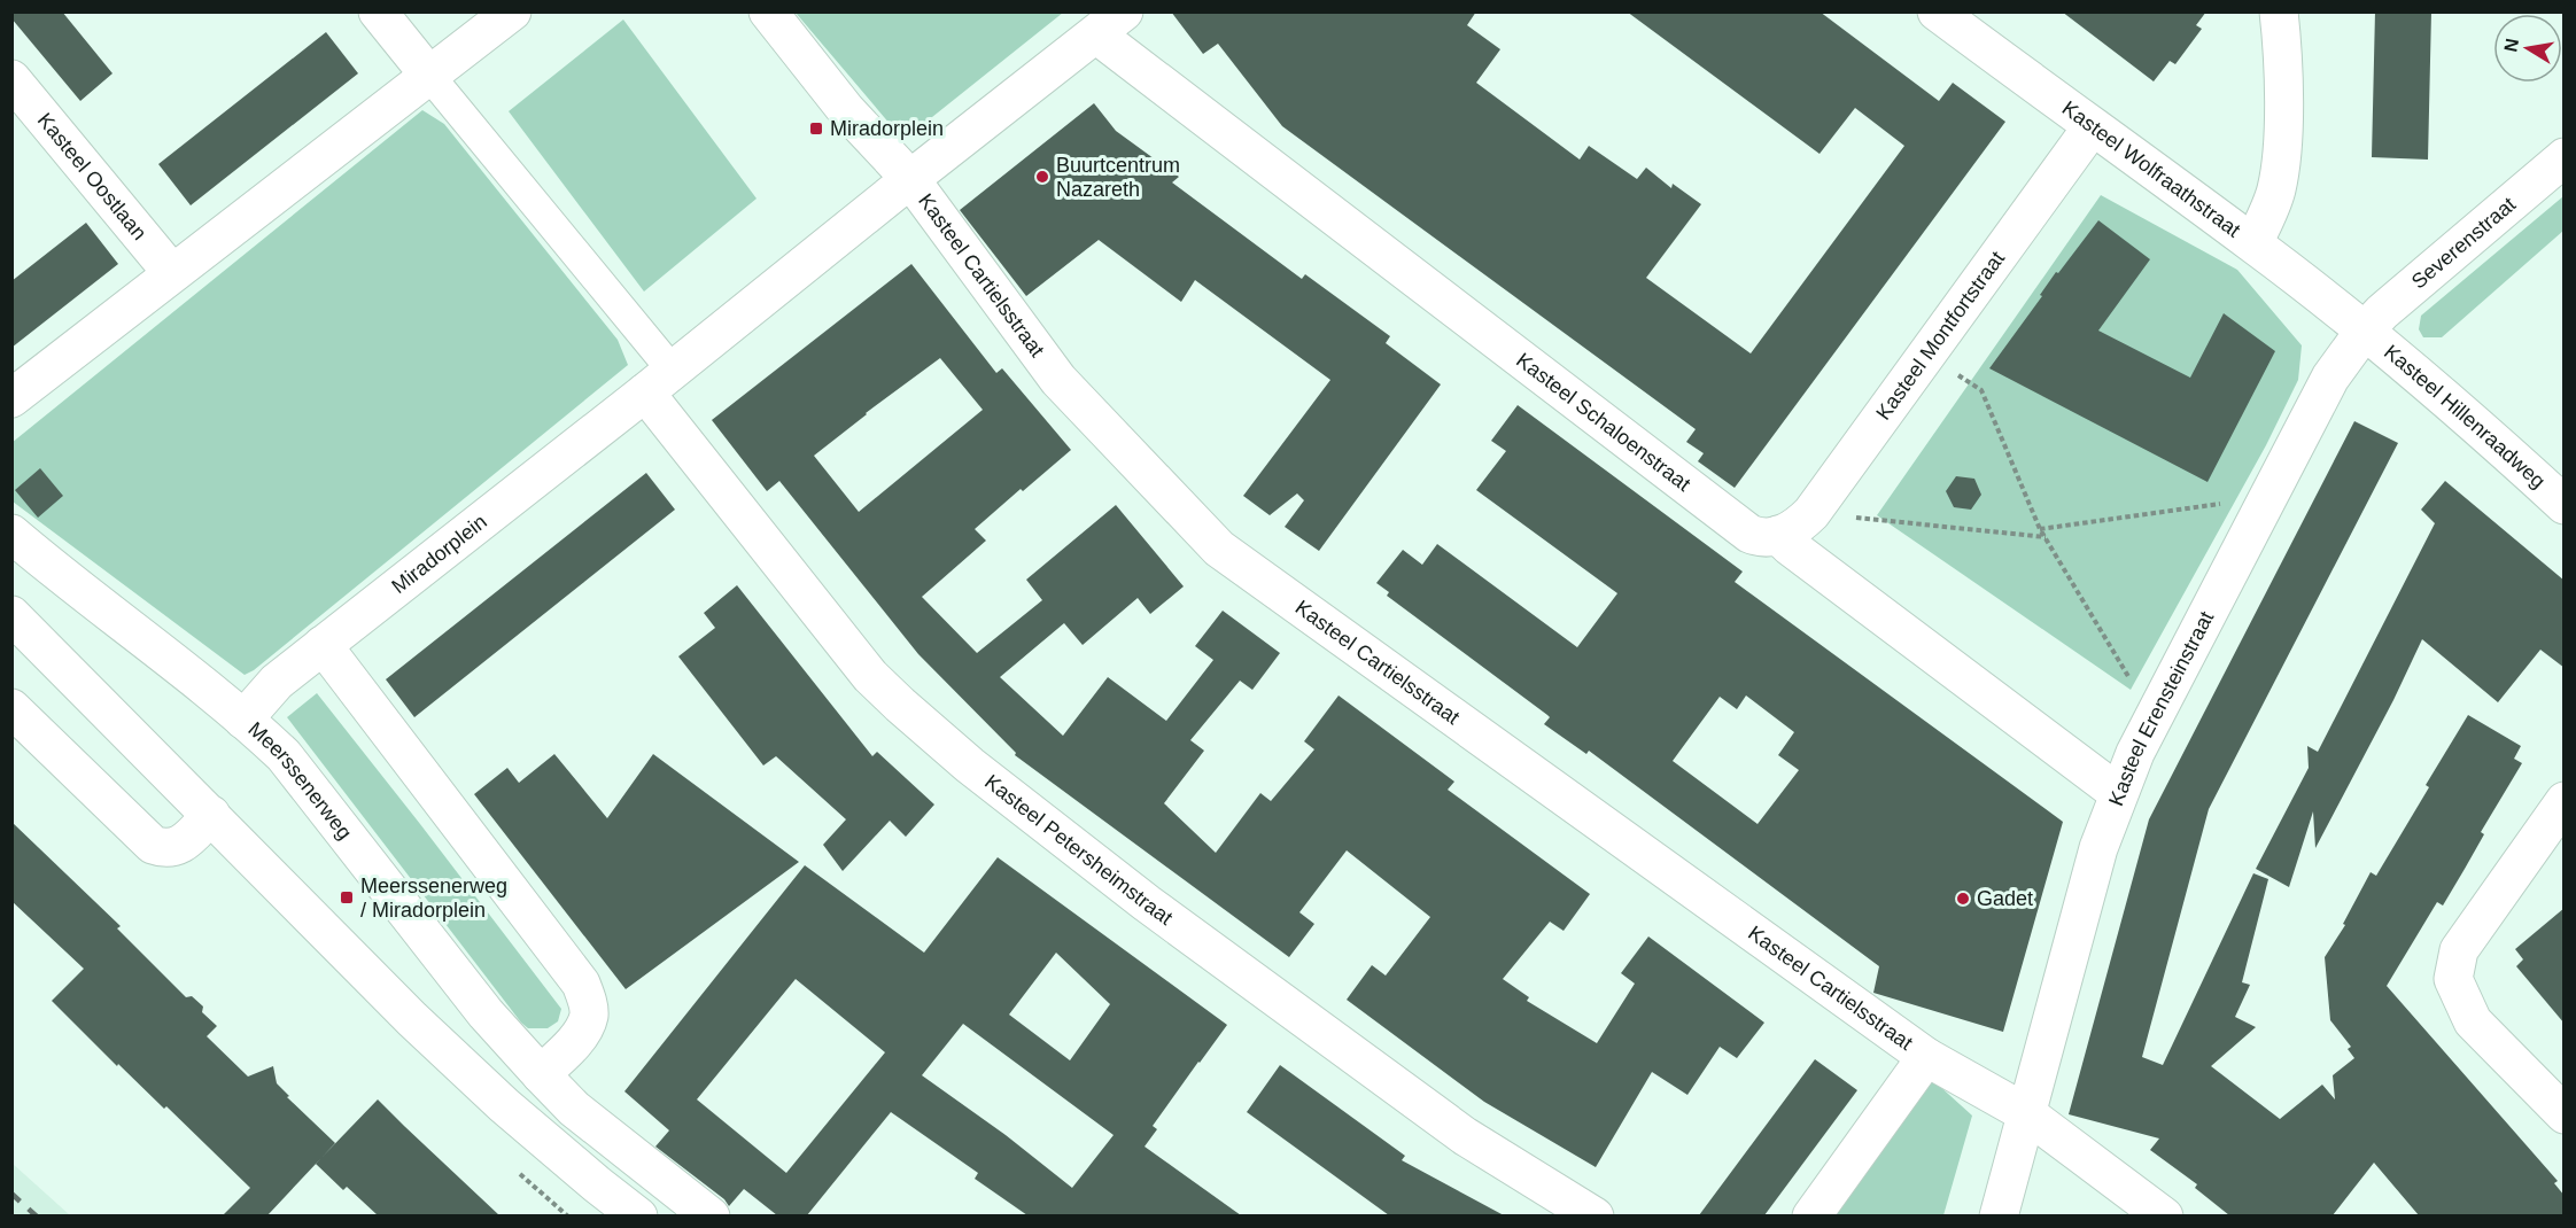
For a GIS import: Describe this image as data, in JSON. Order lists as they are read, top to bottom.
{
  "streets": {
    "street": [
      "Kasteel Wolfraathstraat",
      "Kasteel Oostlaan",
      "Severenstraat",
      "Kasteel Cartielsstraat",
      "Kasteel Montfortstraat",
      "Kasteel Hillenraadweg",
      "Kasteel Schaloenstraat",
      "Miradorplein",
      "Kasteel Erensteinstraat",
      "Meerssenerweg",
      "Kasteel Petersheimstraat"
    ]
  },
  "crossings": [
    ["Kasteel Wolfraathstraat", "Severenstraat"],
    ["Kasteel Wolfraathstraat", "Kasteel Montfortstraat"],
    ["Kasteel Wolfraathstraat", "Kasteel Hillenraadweg"],
    ["Kasteel Wolfraathstraat", "Kasteel Erensteinstraat"],
    ["Severenstraat", "Kasteel Hillenraadweg"],
    ["Severenstraat", "Kasteel Erensteinstraat"],
    ["Kasteel Cartielsstraat", "Miradorplein"],
    ["Kasteel Cartielsstraat", "Kasteel Erensteinstraat"],
    ["Kasteel Montfortstraat", "Kasteel Schaloenstraat"],
    ["Kasteel Hillenraadweg", "Kasteel Erensteinstraat"],
    ["Kasteel Schaloenstraat", "Miradorplein"],
    ["Miradorplein", "Meerssenerweg"],
    ["Miradorplein", "Kasteel Petersheimstraat"]
  ],
  "places": {
    "transit": ["Miradorplein", "Meerssenerweg / Miradorplein"],
    "other": ["Buurtcentrum Nazareth", "Gadet"]
  },
  "north": "left"
}
